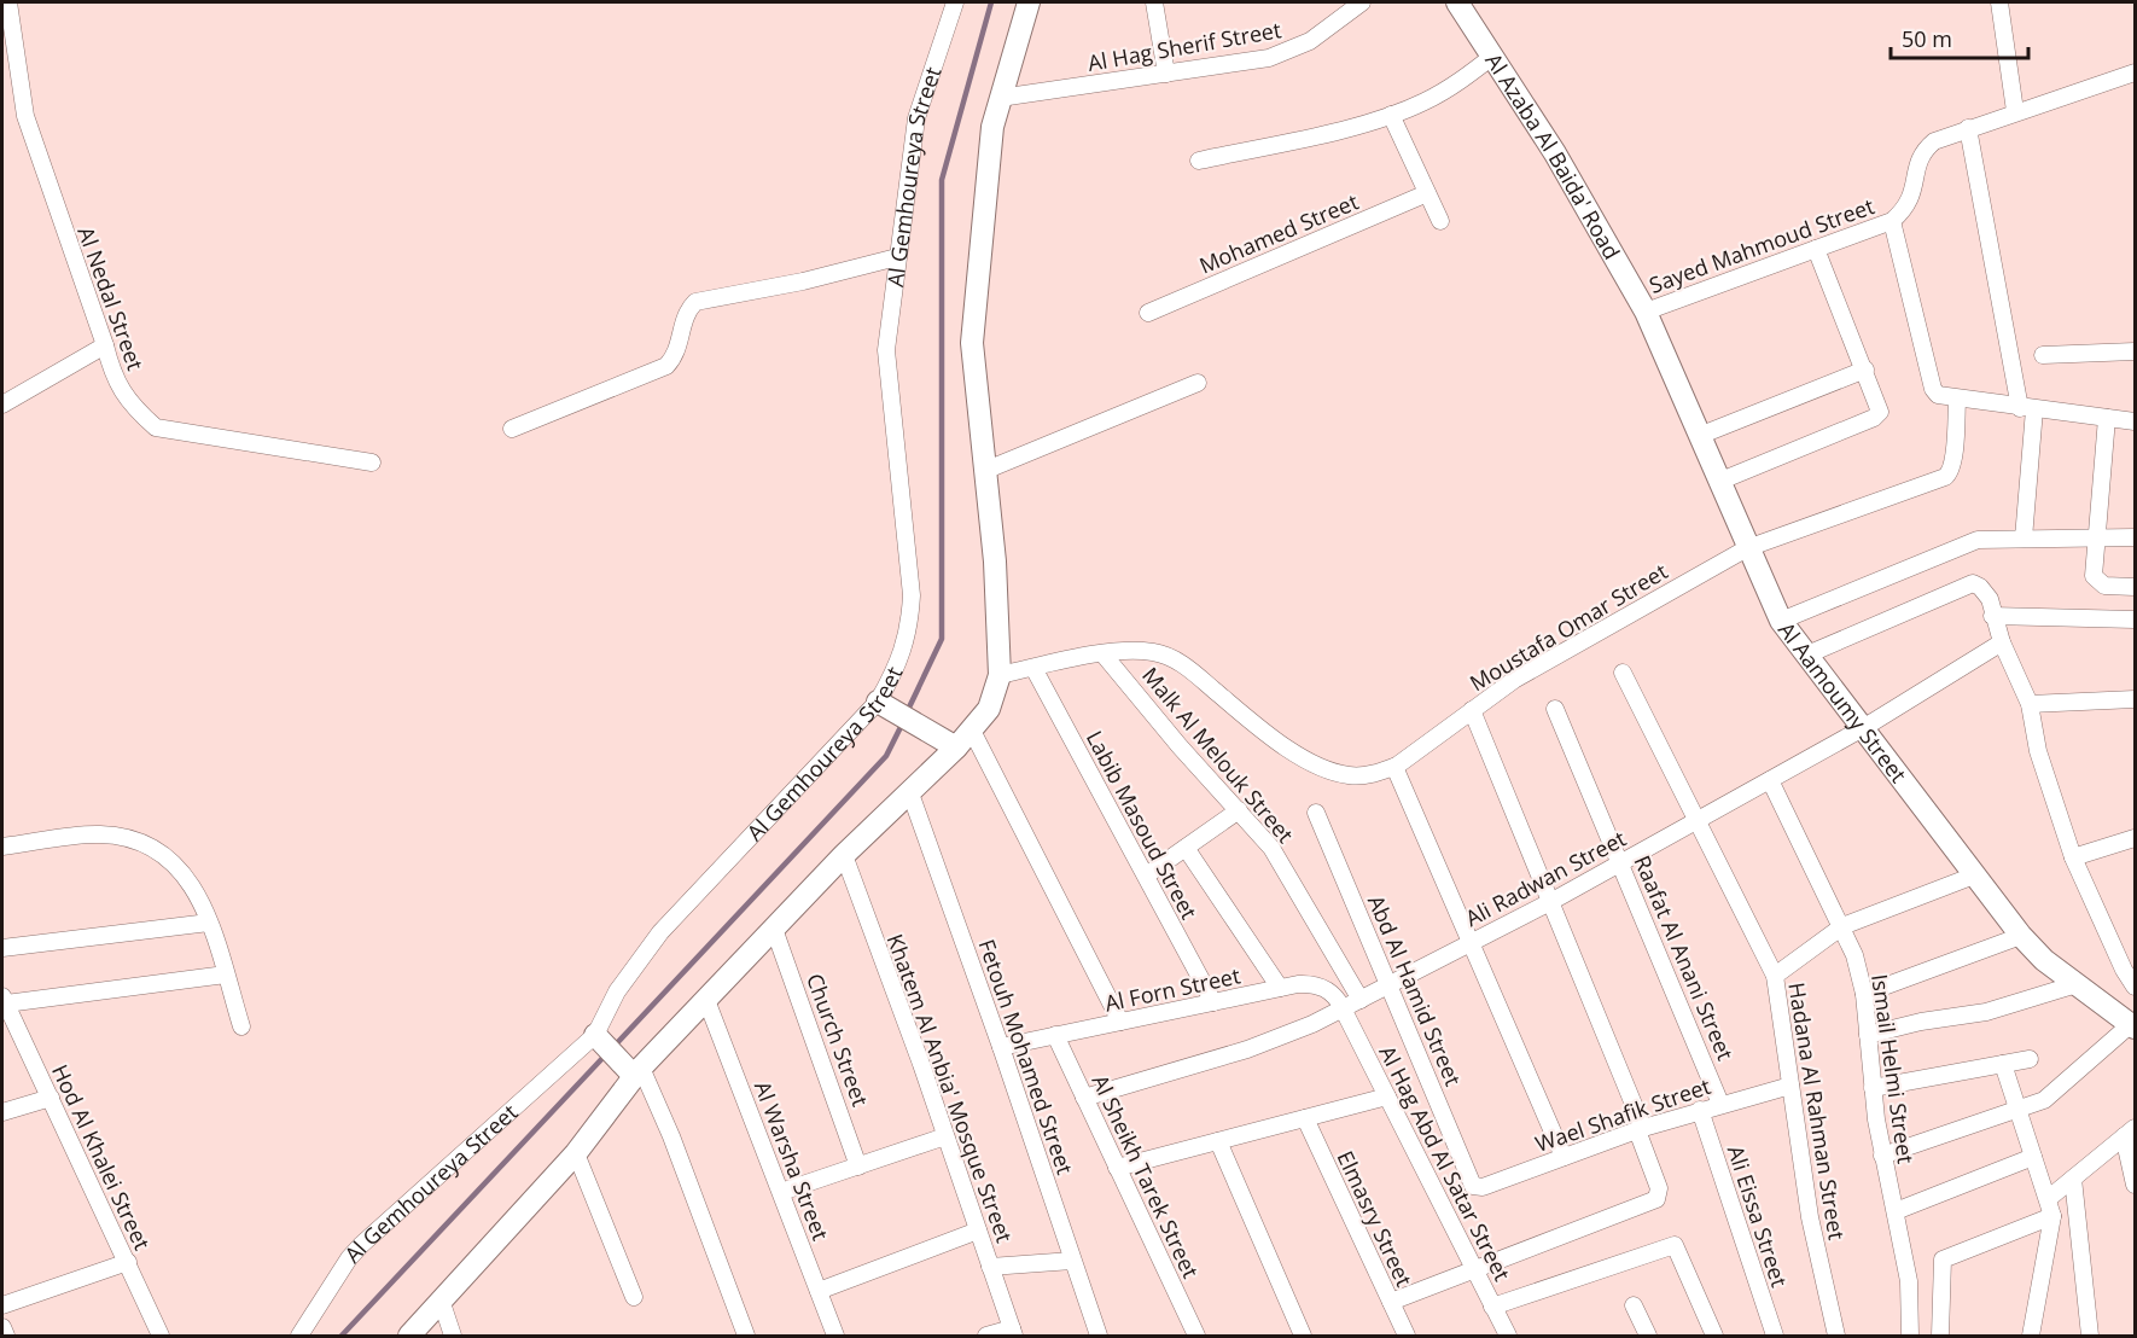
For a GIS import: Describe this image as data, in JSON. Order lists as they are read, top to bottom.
{
  "streets": {
    "street": [
      "Al Hag Sherif Street",
      "Al Azaba Al Baida' Road",
      "Al Gemhoureya Street",
      "Mohamed Street",
      "Sayed Mahmoud Street",
      "Al Nedal Street",
      "Moustafa Omar Street",
      "Al Aamoumy Street",
      "Malk Al Melouk Street",
      "Labib Masoud Street",
      "Ali Radwan Street",
      "Raafat Al Anani Street",
      "Al Forn Street",
      "Abd Al Hamid Street",
      "Church Street",
      "Fetouh Mohamed Street",
      "Ismail Helmi Street",
      "Khatem Al Anbia' Mosque Street",
      "Hadana Al Rahman Street",
      "Wael Shafik Street",
      "Hod Al Khalei Street",
      "Al Warsha Street",
      "Al Hag Abd Al Satar Street",
      "Al Sheikh Tarek Street",
      "Ali Eissa Street",
      "Elmasry Street"
    ]
  },
  "crossings": [
    ["Al Azaba Al Baida' Road", "Sayed Mahmoud Street"],
    ["Al Azaba Al Baida' Road", "Al Aamoumy Street"],
    ["Sayed Mahmoud Street", "Al Aamoumy Street"],
    ["Moustafa Omar Street", "Al Aamoumy Street"],
    ["Moustafa Omar Street", "Malk Al Melouk Street"],
    ["Moustafa Omar Street", "Labib Masoud Street"],
    ["Al Aamoumy Street", "Ali Radwan Street"],
    ["Malk Al Melouk Street", "Ali Radwan Street"],
    ["Labib Masoud Street", "Al Forn Street"],
    ["Ali Radwan Street", "Raafat Al Anani Street"],
    ["Ali Radwan Street", "Al Forn Street"],
    ["Ali Radwan Street", "Abd Al Hamid Street"],
    ["Ali Radwan Street", "Ismail Helmi Street"],
    ["Ali Radwan Street", "Hadana Al Rahman Street"],
    ["Ali Radwan Street", "Al Hag Abd Al Satar Street"],
    ["Ali Radwan Street", "Al Sheikh Tarek Street"],
    ["Raafat Al Anani Street", "Wael Shafik Street"],
    ["Al Forn Street", "Fetouh Mohamed Street"],
    ["Al Forn Street", "Al Hag Abd Al Satar Street"],
    ["Al Forn Street", "Al Sheikh Tarek Street"],
    ["Abd Al Hamid Street", "Wael Shafik Street"],
    ["Hadana Al Rahman Street", "Wael Shafik Street"],
    ["Wael Shafik Street", "Ali Eissa Street"]
  ],
  "scale_bar": "50 m"
}
